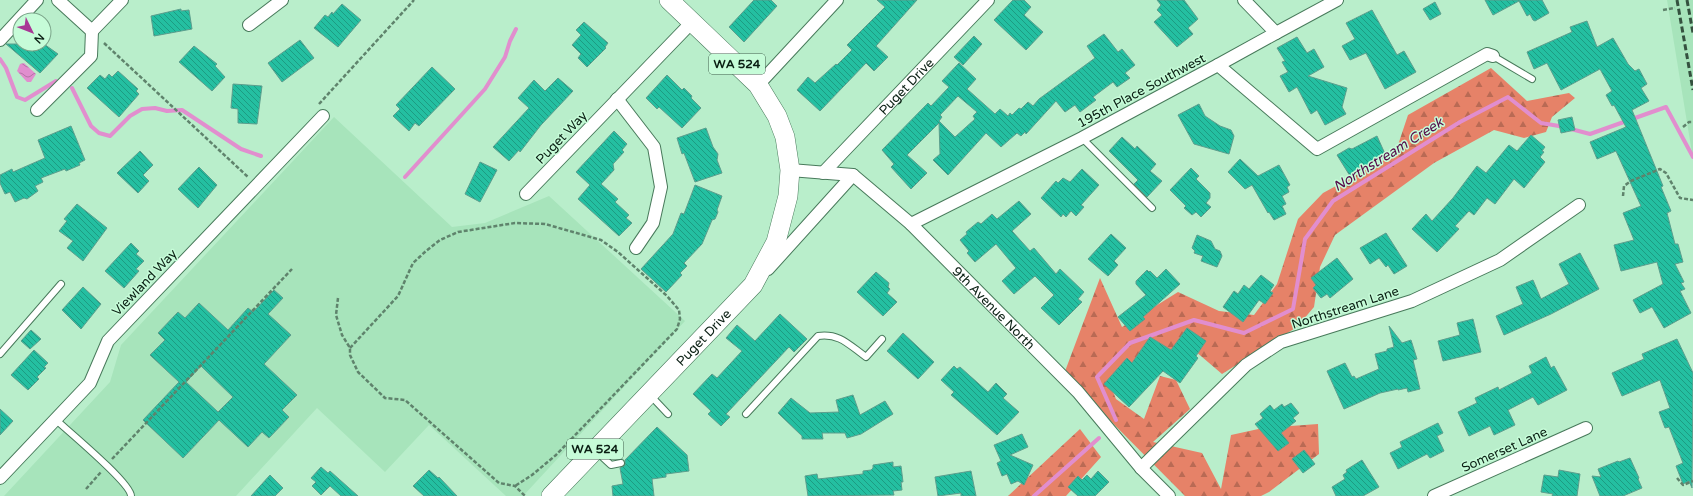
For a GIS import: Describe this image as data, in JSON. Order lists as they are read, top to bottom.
{
  "streets": {
    "main road": ["WA 524", "Puget Drive"],
    "street": [
      "195th Place Southwest",
      "Puget Way",
      "Viewland Way",
      "Northstream Lane",
      "9th Avenue North",
      "Somerset Lane"
    ]
  },
  "crossings": [
    ["WA 524", "Puget Drive"],
    ["WA 524", "Puget Way"],
    ["Puget Drive", "9th Avenue North"],
    ["195th Place Southwest", "9th Avenue North"],
    ["Northstream Lane", "9th Avenue North"]
  ],
  "water": ["Northstream Creek"],
  "north": "bottom right"
}
